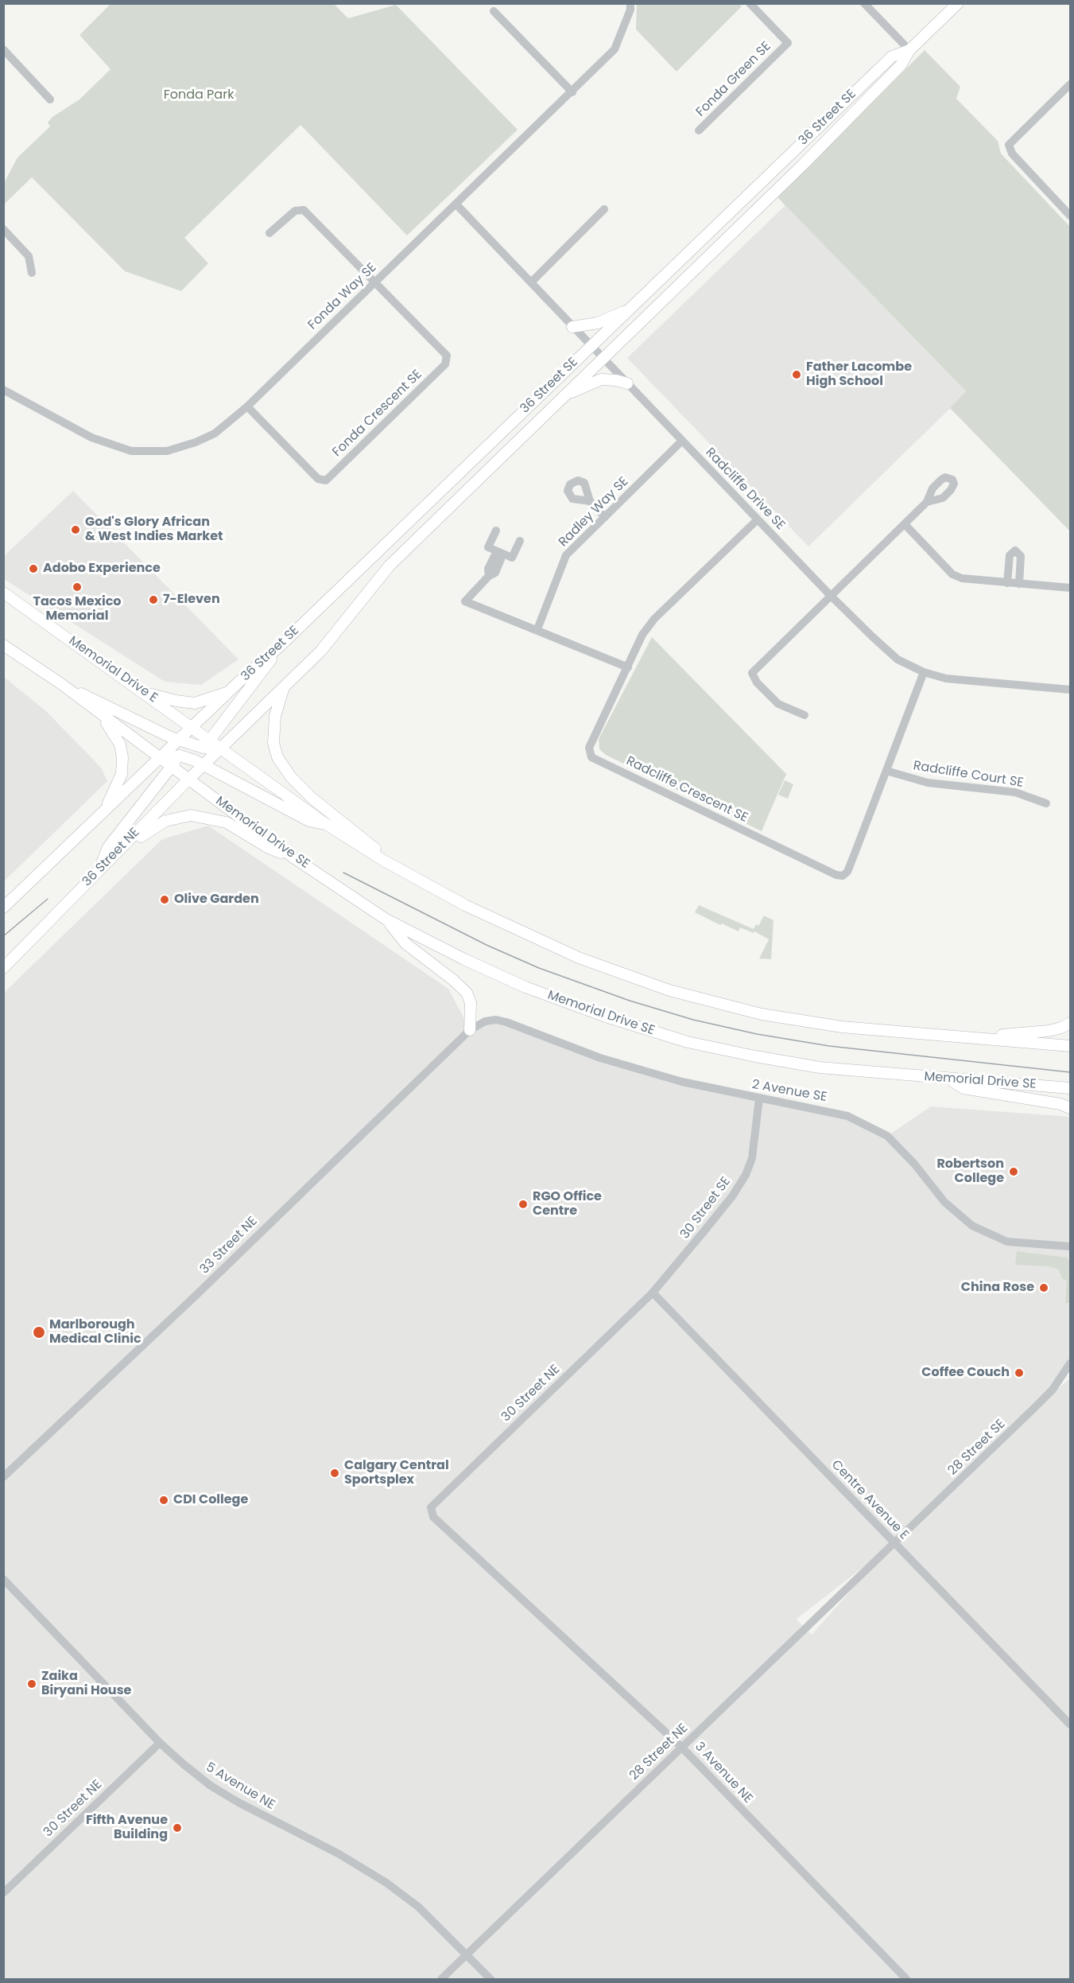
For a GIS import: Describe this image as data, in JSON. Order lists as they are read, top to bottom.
{
  "streets": {
    "main road": [
      "36 Street SE",
      "Memorial Drive E",
      "Memorial Drive SE",
      "36 Street NE"
    ],
    "street": [
      "Fonda Green SE",
      "Fonda Way SE",
      "Fonda Crescent SE",
      "Radcliffe Drive SE",
      "Radley Way SE",
      "Radcliffe Court SE",
      "Radcliffe Crescent SE",
      "2 Avenue SE",
      "30 Street SE",
      "33 Street NE",
      "30 Street NE",
      "28 Street SE",
      "Centre Avenue E",
      "28 Street NE",
      "3 Avenue NE",
      "5 Avenue NE"
    ]
  },
  "crossings": [
    ["36 Street SE", "Radcliffe Drive SE"],
    ["36 Street SE", "Memorial Drive E"],
    ["Fonda Way SE", "Fonda Crescent SE"],
    ["Fonda Way SE", "Radcliffe Drive SE"],
    ["Radcliffe Drive SE", "Radley Way SE"],
    ["Radcliffe Drive SE", "Radcliffe Crescent SE"],
    ["Radcliffe Court SE", "Radcliffe Crescent SE"],
    ["Memorial Drive SE", "36 Street NE"],
    ["2 Avenue SE", "30 Street SE"],
    ["2 Avenue SE", "33 Street NE"],
    ["30 Street SE", "30 Street NE"],
    ["30 Street SE", "Centre Avenue E"],
    ["30 Street NE", "Centre Avenue E"],
    ["30 Street NE", "3 Avenue NE"],
    ["30 Street NE", "5 Avenue NE"],
    ["28 Street SE", "Centre Avenue E"],
    ["28 Street SE", "28 Street NE"],
    ["Centre Avenue E", "28 Street NE"],
    ["28 Street NE", "3 Avenue NE"],
    ["28 Street NE", "5 Avenue NE"]
  ],
  "parks": ["Fonda Park"],
  "places": [
    "Father Lacombe High School",
    "God's Glory African & West Indies Market",
    "Adobo Experience",
    "Tacos Mexico Memorial",
    "7-Eleven",
    "Olive Garden",
    "Robertson College",
    "RGO Office Centre",
    "China Rose",
    "Marlborough Medical Clinic",
    "Coffee Couch",
    "Calgary Central Sportsplex",
    "CDI College",
    "Zaika Biryani House",
    "Fifth Avenue Building"
  ]
}
